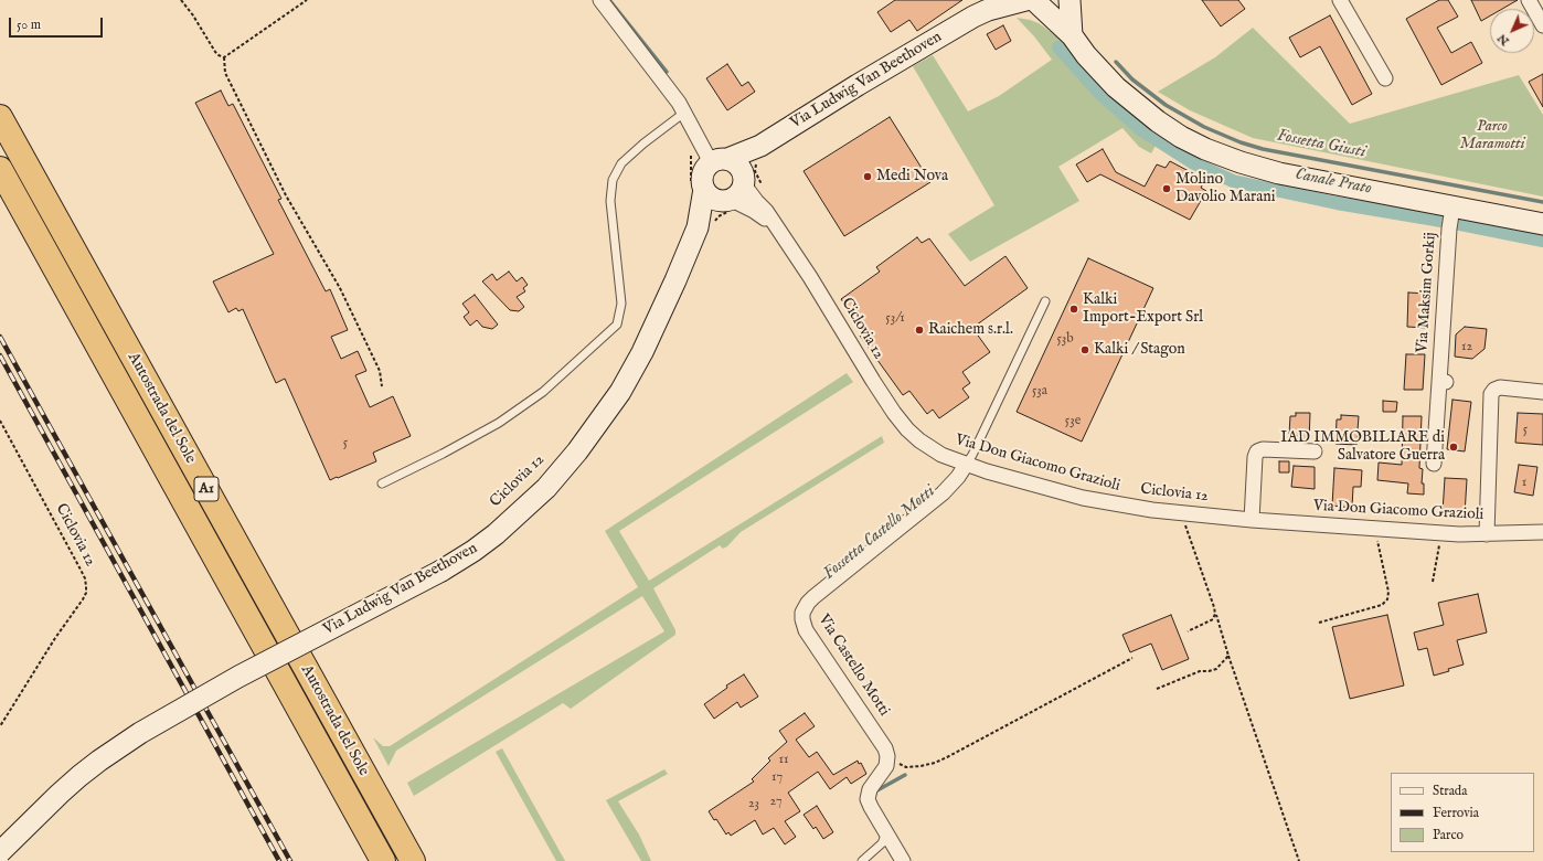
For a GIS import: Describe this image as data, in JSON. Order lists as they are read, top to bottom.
{
  "streets": {
    "highway": ["Autostrada del Sole", "A1"],
    "street": [
      "Via Ludwig Van Beethoven",
      "Via Maksim Gorkij",
      "Via Don Giacomo Grazioli",
      "Via Castello Motti"
    ],
    "path": ["Ciclovia 12"]
  },
  "crossings": [
    ["Via Ludwig Van Beethoven", "Via Don Giacomo Grazioli"],
    ["Via Don Giacomo Grazioli", "Via Castello Motti"]
  ],
  "water": ["Fossetta Giusti", "Canale Prato", "Fossetta Castello Motti"],
  "parks": ["Parco Maramotti"],
  "places": [
    "Medi Nova",
    "Molino Davolio Marani",
    "Kalki Import-Export Srl",
    "Raichem s.r.l.",
    "Kalki / Stagon",
    "IAD IMMOBILIARE di Salvatore Guerra"
  ],
  "house_numbers": [
    "53/1",
    "53b",
    "12",
    "53a",
    "53e",
    "5",
    "5",
    "1",
    "11",
    "17",
    "27",
    "23"
  ],
  "legend": ["Strada", "Ferrovia", "Parco"],
  "scale_bar": "50 m",
  "north": "bottom left"
}
